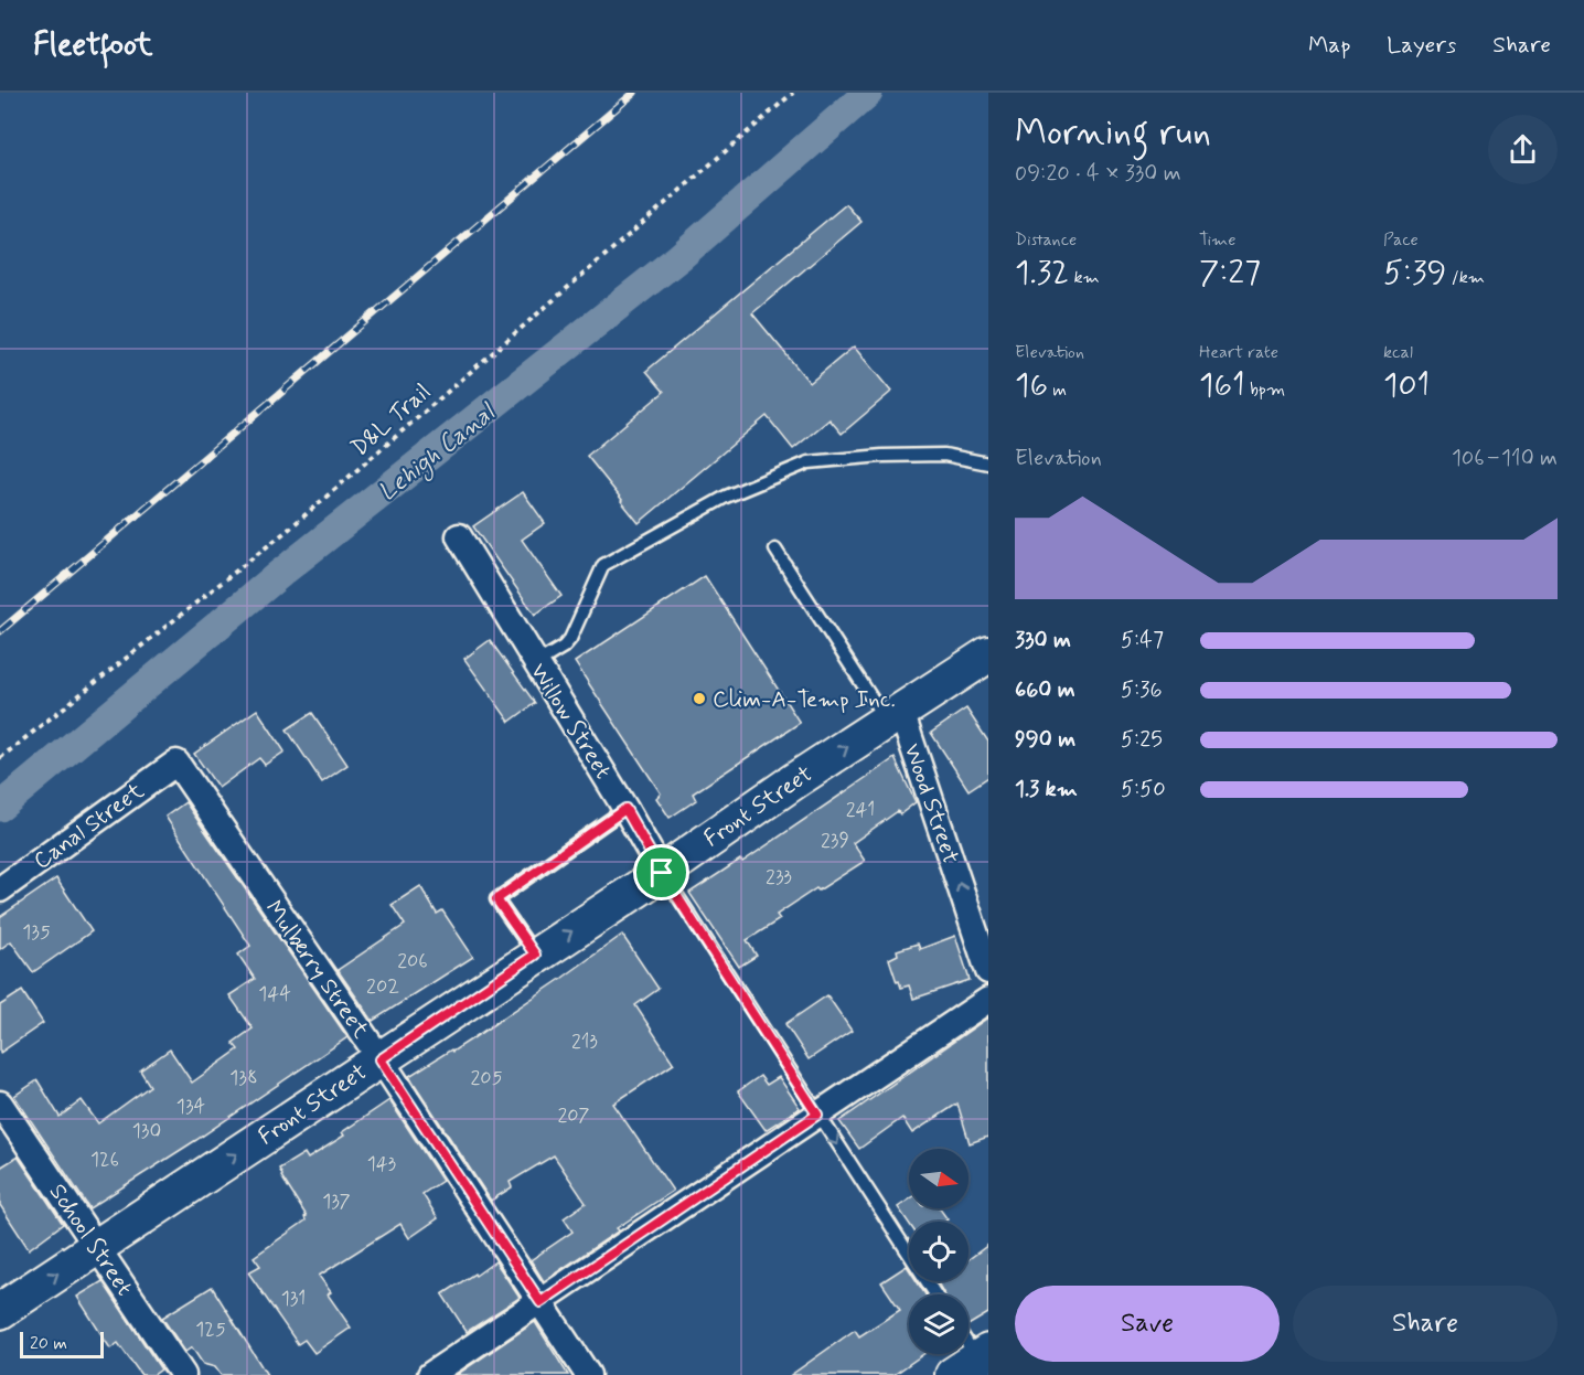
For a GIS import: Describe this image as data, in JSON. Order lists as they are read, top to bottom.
{
  "streets": {
    "main road": ["Front Street"],
    "street": [
      "Willow Street",
      "Wood Street",
      "Canal Street",
      "Mulberry Street",
      "School Street"
    ],
    "path": ["D&L Trail"]
  },
  "crossings": [
    ["Willow Street", "Front Street"],
    ["Wood Street", "Front Street"],
    ["Front Street", "Mulberry Street"],
    ["Front Street", "School Street"],
    ["Canal Street", "Mulberry Street"]
  ],
  "one_way": ["Wood Street", "Front Street"],
  "water": ["Lehigh Canal"],
  "places": ["Clim-A-Temp Inc."],
  "house_numbers": [
    "241",
    "239",
    "233",
    "135",
    "206",
    "202",
    "144",
    "213",
    "138",
    "205",
    "134",
    "207",
    "130",
    "126",
    "143",
    "137",
    "131",
    "125"
  ],
  "scale_bar": "20 m",
  "north": "right",
  "page": {
    "header": "Fleetfoot",
    "nav": ["Map", "Layers", "Share"],
    "heading": ["Morning run", "09:20 · 4 × 330 m"],
    "stats": [
      ["Distance", "1.32 km"],
      ["Time", "7:27"],
      ["Pace", "5:39 /km"],
      ["Elevation", "16 m"],
      ["Heart rate", "161 bpm"],
      ["kcal", "101"]
    ],
    "chart": ["Elevation", "106–110 m"],
    "list": [
      {
        "name": "330 m",
        "note": "5:47"
      },
      {
        "name": "660 m",
        "note": "5:36"
      },
      {
        "name": "990 m",
        "note": "5:25"
      },
      {
        "name": "1.3 km",
        "note": "5:50"
      }
    ],
    "buttons": ["Save", "Share"],
    "scale": "20 m"
  }
}
